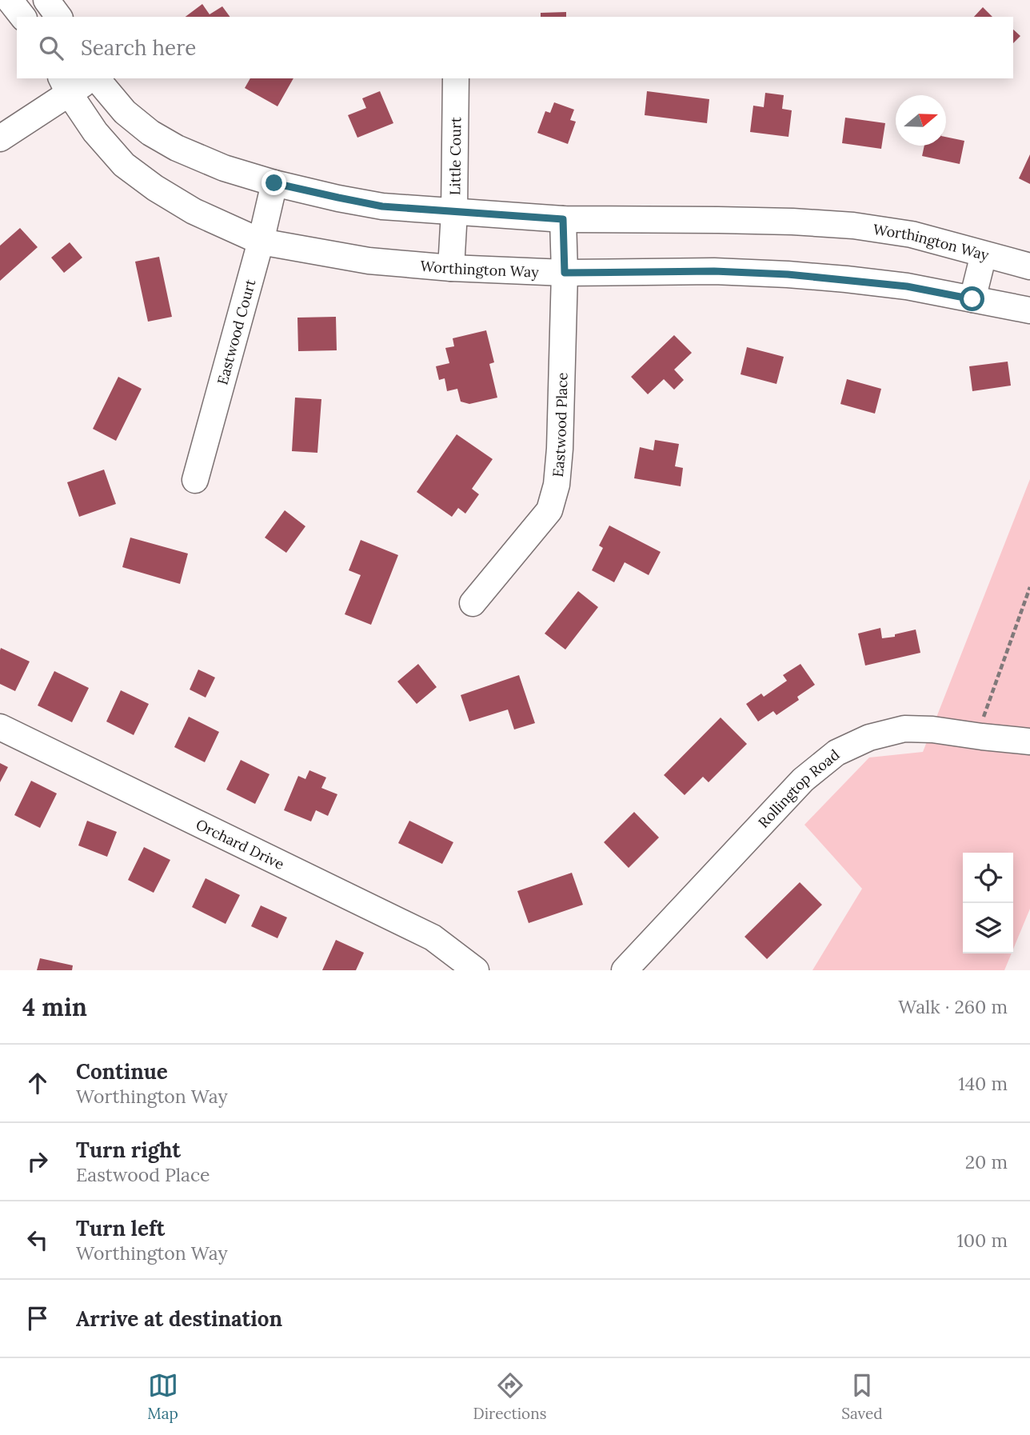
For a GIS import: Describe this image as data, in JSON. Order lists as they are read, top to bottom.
{
  "streets": {
    "street": [
      "Little Court",
      "Worthington Way",
      "Eastwood Court",
      "Eastwood Place",
      "Rollingtop Road",
      "Orchard Drive"
    ]
  },
  "crossings": [
    ["Little Court", "Worthington Way"],
    ["Worthington Way", "Eastwood Court"],
    ["Worthington Way", "Eastwood Place"]
  ],
  "north": "right",
  "page": {
    "search": "Search here",
    "heading": ["4 min", "Walk · 260 m"],
    "list": [
      ["Continue", "Worthington Way", "140 m"],
      ["Turn right", "Eastwood Place", "20 m"],
      ["Turn left", "Worthington Way", "100 m"],
      "Arrive at destination"
    ],
    "nav": ["Map", "Directions", "Saved"]
  }
}
